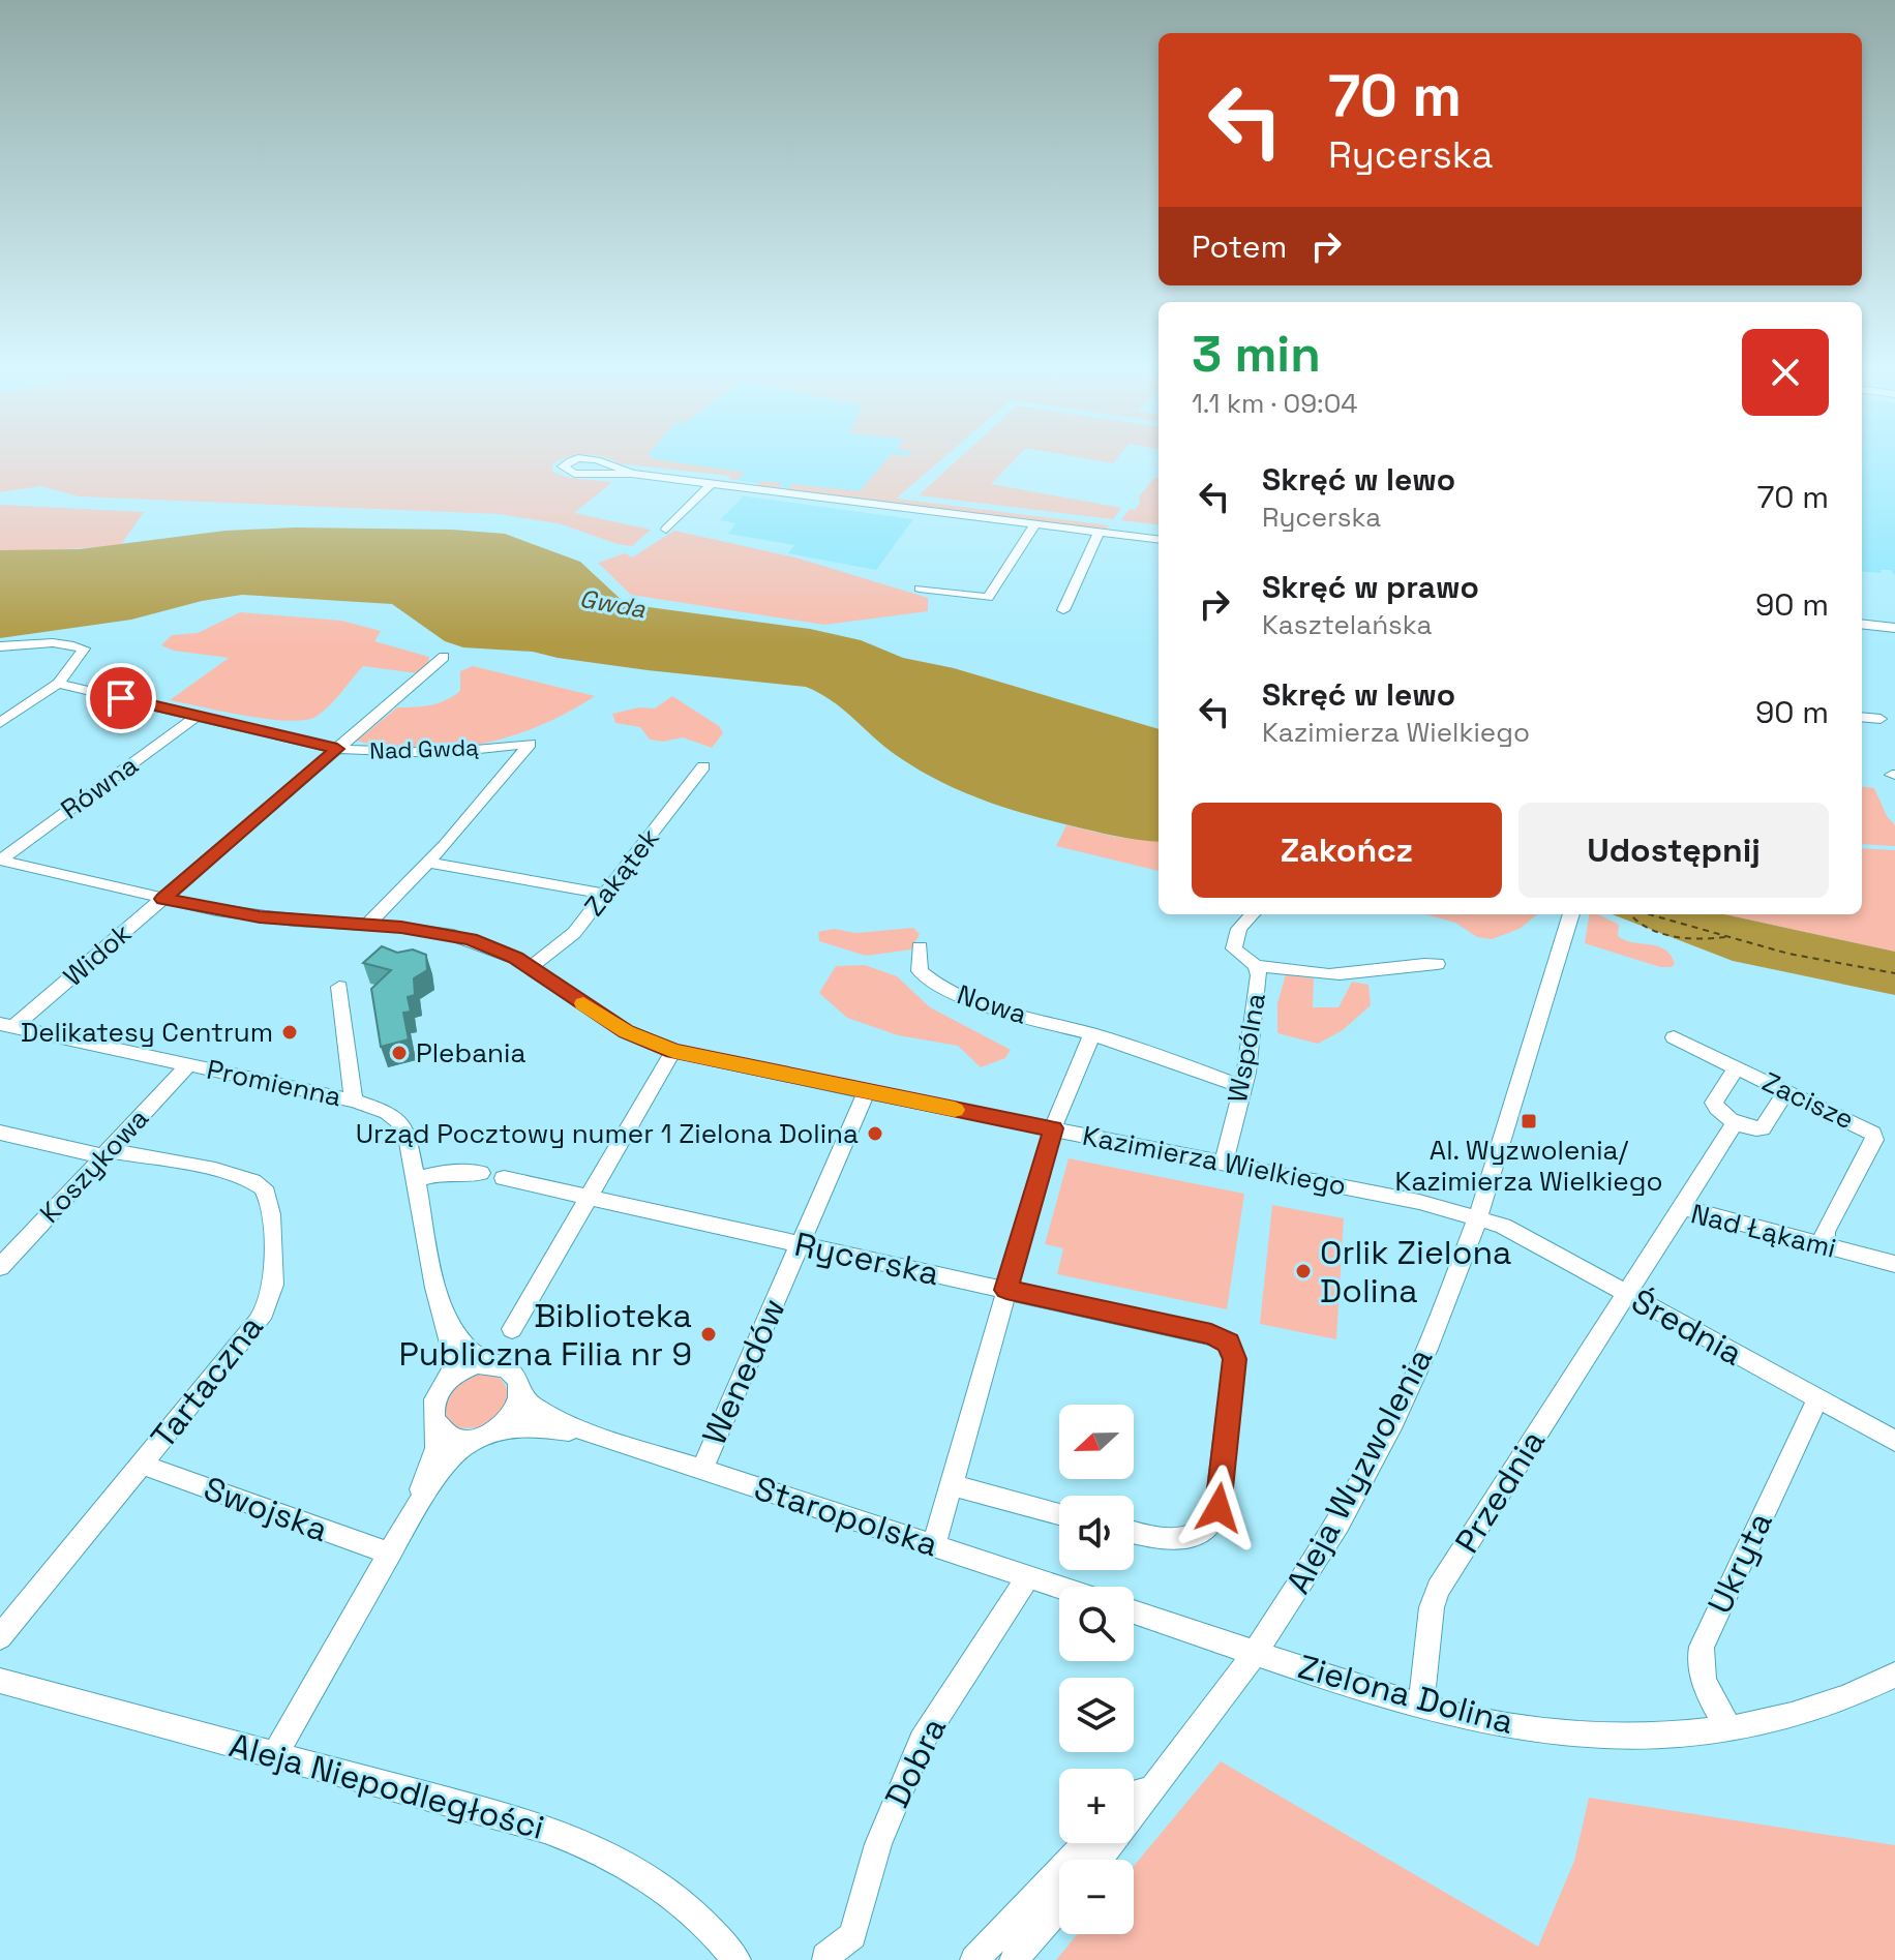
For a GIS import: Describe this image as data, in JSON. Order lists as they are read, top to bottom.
{
  "streets": {
    "street": [
      "Nad Gwdą",
      "Równa",
      "Zakątek",
      "Widok",
      "Nowa",
      "Wspólna",
      "Promienna",
      "Zacisze",
      "Kazimierza Wielkiego",
      "Koszykowa",
      "Nad Łąkami",
      "Rycerska",
      "Średnia",
      "Wenedów",
      "Tartaczna",
      "Aleja Wyzwolenia",
      "Przednia",
      "Swojska",
      "Staropolska",
      "Ukryta",
      "Zielona Dolina",
      "Dobra",
      "Aleja Niepodległości"
    ]
  },
  "crossings": [
    ["Nad Gwdą", "Równa"],
    ["Nad Gwdą", "Widok"],
    ["Równa", "Kazimierza Wielkiego"],
    ["Zakątek", "Kazimierza Wielkiego"],
    ["Widok", "Promienna"],
    ["Widok", "Kazimierza Wielkiego"],
    ["Nowa", "Wspólna"],
    ["Wspólna", "Kazimierza Wielkiego"],
    ["Promienna", "Koszykowa"],
    ["Promienna", "Staropolska"],
    ["Zacisze", "Nad Łąkami"],
    ["Kazimierza Wielkiego", "Średnia"],
    ["Kazimierza Wielkiego", "Wenedów"],
    ["Kazimierza Wielkiego", "Aleja Wyzwolenia"],
    ["Koszykowa", "Tartaczna"],
    ["Nad Łąkami", "Średnia"],
    ["Nad Łąkami", "Przednia"],
    ["Rycerska", "Wenedów"],
    ["Średnia", "Aleja Wyzwolenia"],
    ["Średnia", "Przednia"],
    ["Średnia", "Ukryta"],
    ["Wenedów", "Staropolska"],
    ["Tartaczna", "Swojska"],
    ["Aleja Wyzwolenia", "Zielona Dolina"],
    ["Przednia", "Zielona Dolina"],
    ["Staropolska", "Dobra"],
    ["Ukryta", "Zielona Dolina"]
  ],
  "water": ["Gwda"],
  "places": {
    "other": [
      "Delikatesy Centrum",
      "Plebania",
      "Urząd Pocztowy numer 1 Zielona Dolina",
      "Orlik Zielona Dolina",
      "Biblioteka Publiczna Filia nr 9"
    ],
    "transit": ["Al. Wyzwolenia/ Kazimierza Wielkiego"]
  },
  "north": "left",
  "page": {
    "turn": ["70 m", "Rycerska"],
    "then": "Potem",
    "heading": ["3 min", "1.1 km · 09:04"],
    "list": [
      {
        "name": "Skręć w lewo",
        "note": "Rycerska",
        "value": "70 m"
      },
      {
        "name": "Skręć w prawo",
        "note": "Kasztelańska",
        "value": "90 m"
      },
      {
        "name": "Skręć w lewo",
        "note": "Kazimierza Wielkiego",
        "value": "90 m"
      }
    ],
    "buttons": ["Zakończ", "Udostępnij"],
    "map_buttons": ["+", "−"]
  }
}
